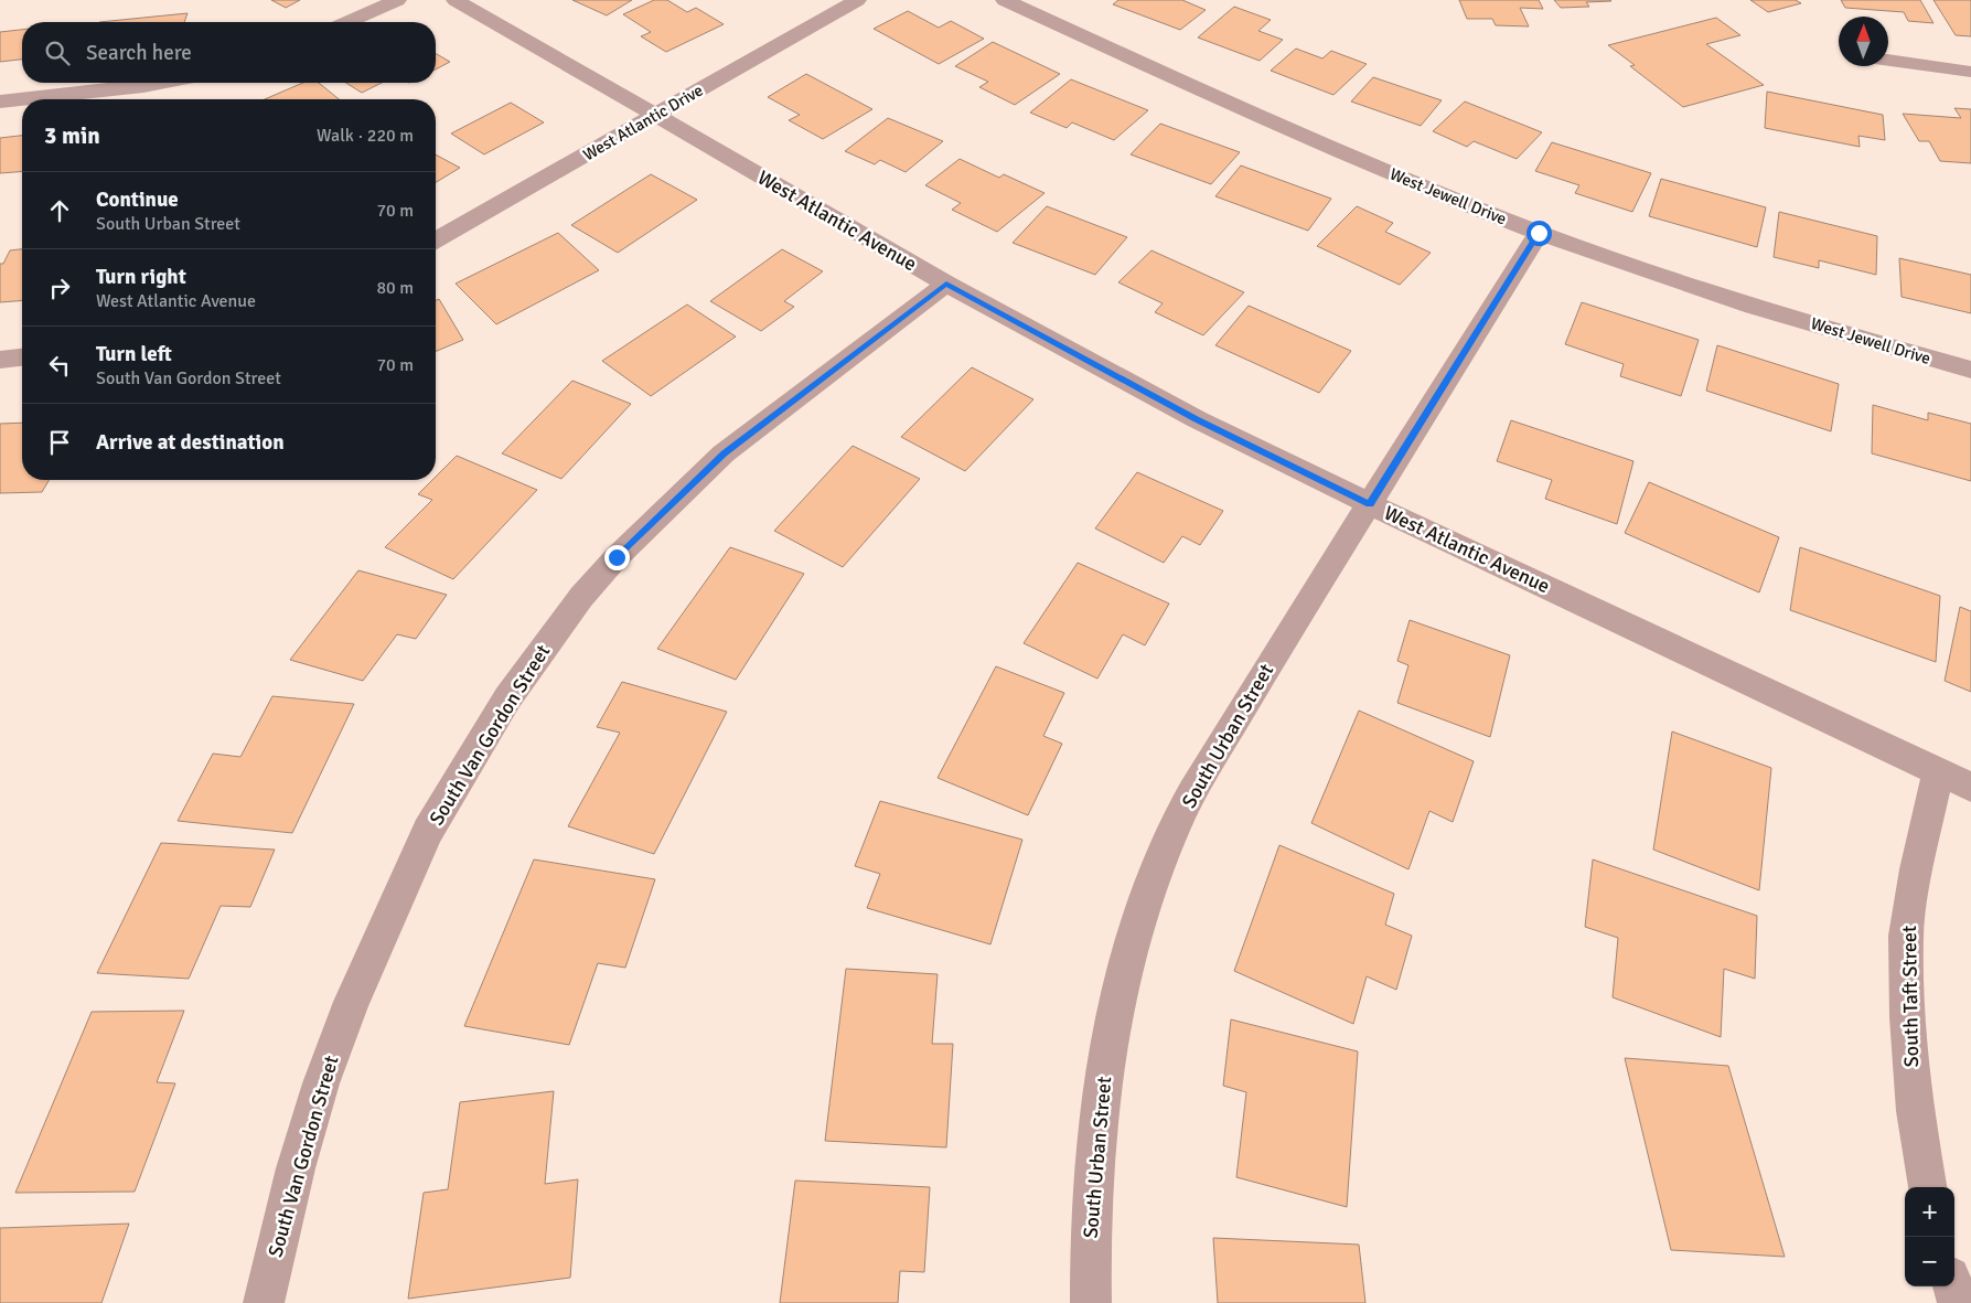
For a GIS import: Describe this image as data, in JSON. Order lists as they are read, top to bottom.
{
  "streets": {
    "street": [
      "West Atlantic Drive",
      "West Jewell Drive",
      "West Atlantic Avenue",
      "South Van Gordon Street",
      "South Urban Street",
      "South Taft Street"
    ]
  },
  "crossings": [
    ["West Atlantic Drive", "West Atlantic Avenue"],
    ["West Jewell Drive", "South Urban Street"],
    ["West Atlantic Avenue", "South Van Gordon Street"],
    ["West Atlantic Avenue", "South Urban Street"],
    ["West Atlantic Avenue", "South Taft Street"]
  ],
  "north": "top",
  "page": {
    "search": "Search here",
    "heading": ["3 min", "Walk · 220 m"],
    "list": [
      ["Continue", "South Urban Street", "70 m"],
      ["Turn right", "West Atlantic Avenue", "80 m"],
      ["Turn left", "South Van Gordon Street", "70 m"],
      "Arrive at destination"
    ],
    "map_buttons": ["+", "−"]
  }
}
